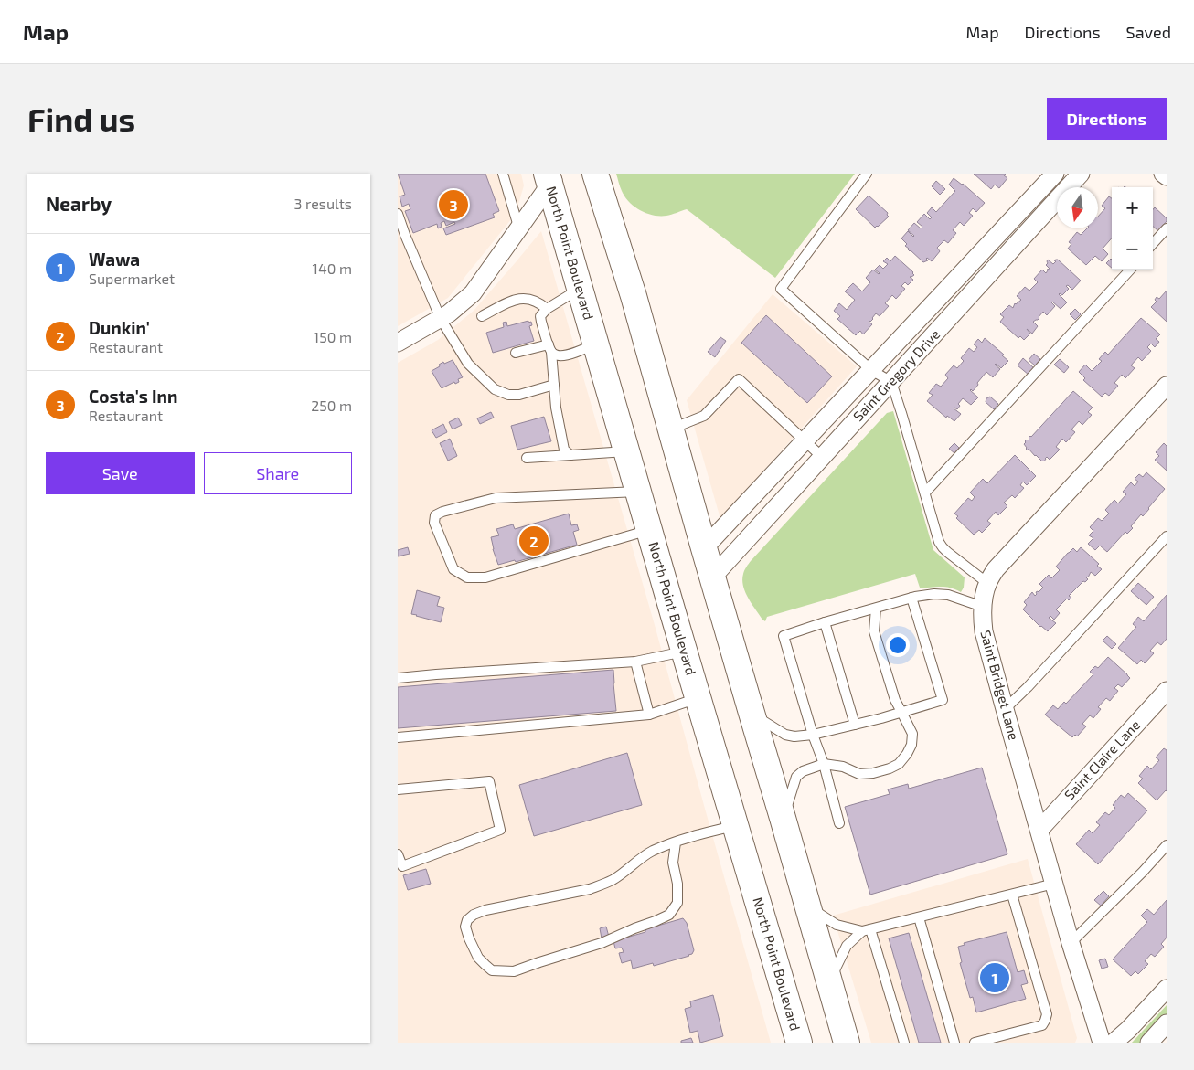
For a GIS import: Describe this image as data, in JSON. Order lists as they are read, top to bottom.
{
  "streets": {
    "main road": ["North Point Boulevard"],
    "street": ["Saint Gregory Drive", "Saint Bridget Lane", "Saint Claire Lane"]
  },
  "crossings": [
    ["Saint Bridget Lane", "Saint Claire Lane"]
  ],
  "north": "bottom",
  "page": {
    "header": "Map",
    "nav": ["Map", "Directions", "Saved"],
    "buttons": [
      "Directions",
      ["Save", "Share"]
    ],
    "title": "Find us",
    "heading": ["Nearby", "3 results"],
    "map_buttons": ["+", "−"],
    "pins": ["3", "2", "1"],
    "list": [
      {
        "mark": "1",
        "name": "Wawa",
        "note": "Supermarket",
        "value": "140 m"
      },
      {
        "mark": "2",
        "name": "Dunkin'",
        "note": "Restaurant",
        "value": "150 m"
      },
      {
        "mark": "3",
        "name": "Costa's Inn",
        "note": "Restaurant",
        "value": "250 m"
      }
    ]
  }
}
